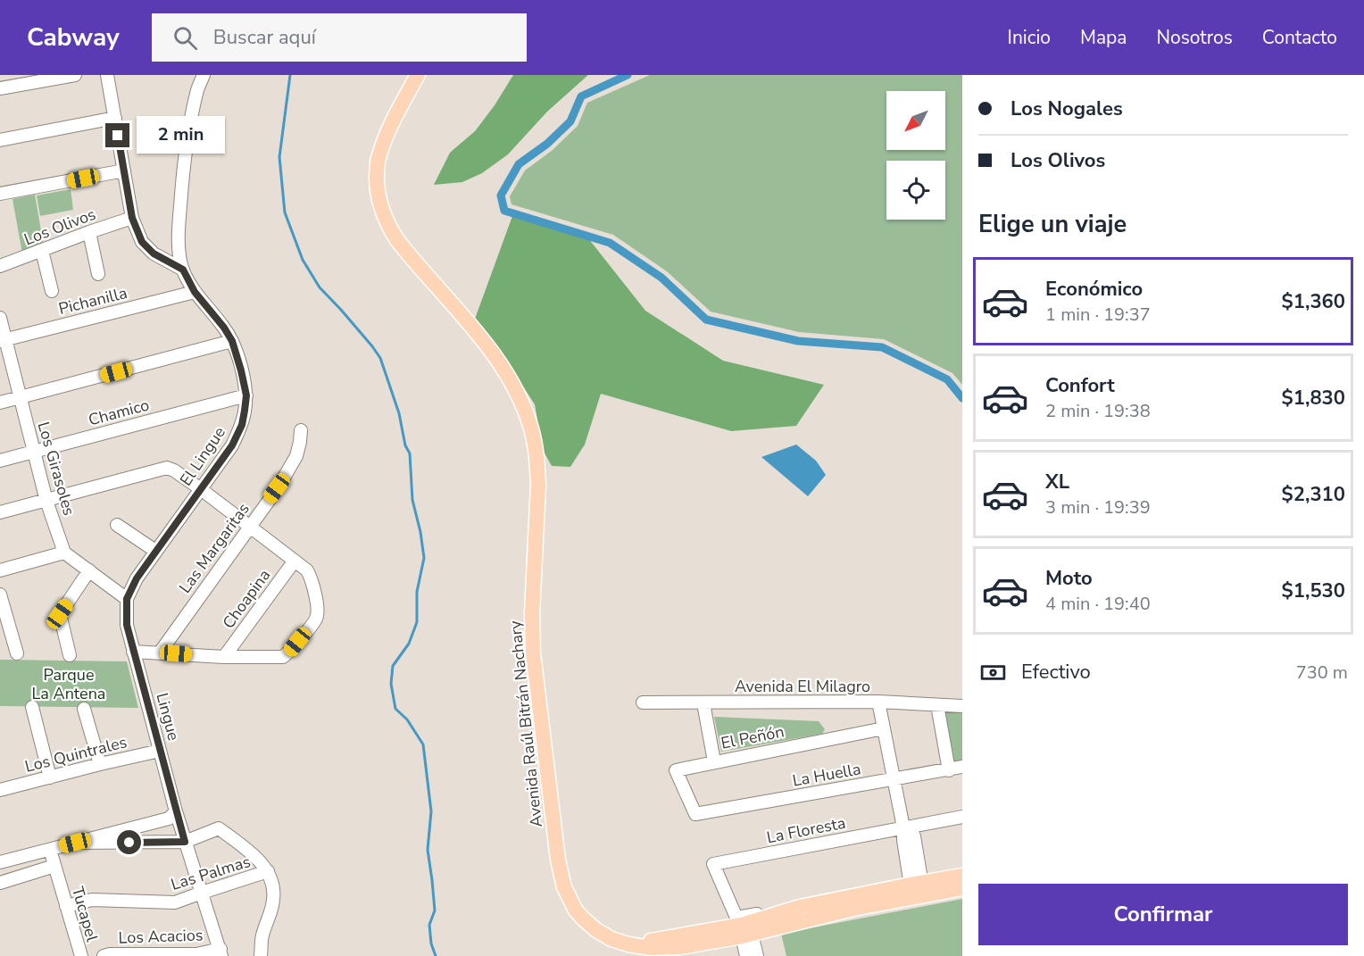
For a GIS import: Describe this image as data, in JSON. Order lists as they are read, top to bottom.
{
  "streets": {
    "main road": ["Avenida Raúl Bitrán Nachary"],
    "street": [
      "Los Olivos",
      "Pichanilla",
      "Chamico",
      "El Lingue",
      "Los Girasoles",
      "Las Margaritas",
      "Choapina",
      "Avenida El Milagro",
      "Lingue",
      "El Peñón",
      "Los Quintrales",
      "La Huella",
      "La Floresta",
      "Las Palmas",
      "Tucapel",
      "Los Acacios"
    ]
  },
  "crossings": [
    ["Pichanilla", "El Lingue"],
    ["Pichanilla", "Los Girasoles"],
    ["Chamico", "El Lingue"],
    ["Chamico", "Los Girasoles"],
    ["El Lingue", "Lingue"],
    ["Lingue", "Los Quintrales"],
    ["Lingue", "Las Palmas"],
    ["Lingue", "Los Acacios"],
    ["Avenida Raúl Bitrán Nachary", "La Floresta"],
    ["El Peñón", "La Huella"],
    ["Las Palmas", "Tucapel"]
  ],
  "parks": ["Parque La Antena"],
  "north": "bottom left",
  "page": {
    "header": "Cabway",
    "search": "Buscar aquí",
    "nav": [
      "Inicio",
      "Mapa",
      "Nosotros",
      "Contacto"
    ],
    "banner": ["Los Nogales", "Los Olivos"],
    "bubble": "2 min",
    "heading": "Elige un viaje",
    "list": [
      {
        "name": "Económico",
        "note": "1 min · 19:37",
        "value": "$1,360"
      },
      {
        "name": "Confort",
        "note": "2 min · 19:38",
        "value": "$1,830"
      },
      {
        "name": "XL",
        "note": "3 min · 19:39",
        "value": "$2,310"
      },
      {
        "name": "Moto",
        "note": "4 min · 19:40",
        "value": "$1,530"
      }
    ],
    "pay": ["Efectivo", "730 m"],
    "buttons": "Confirmar"
  }
}
